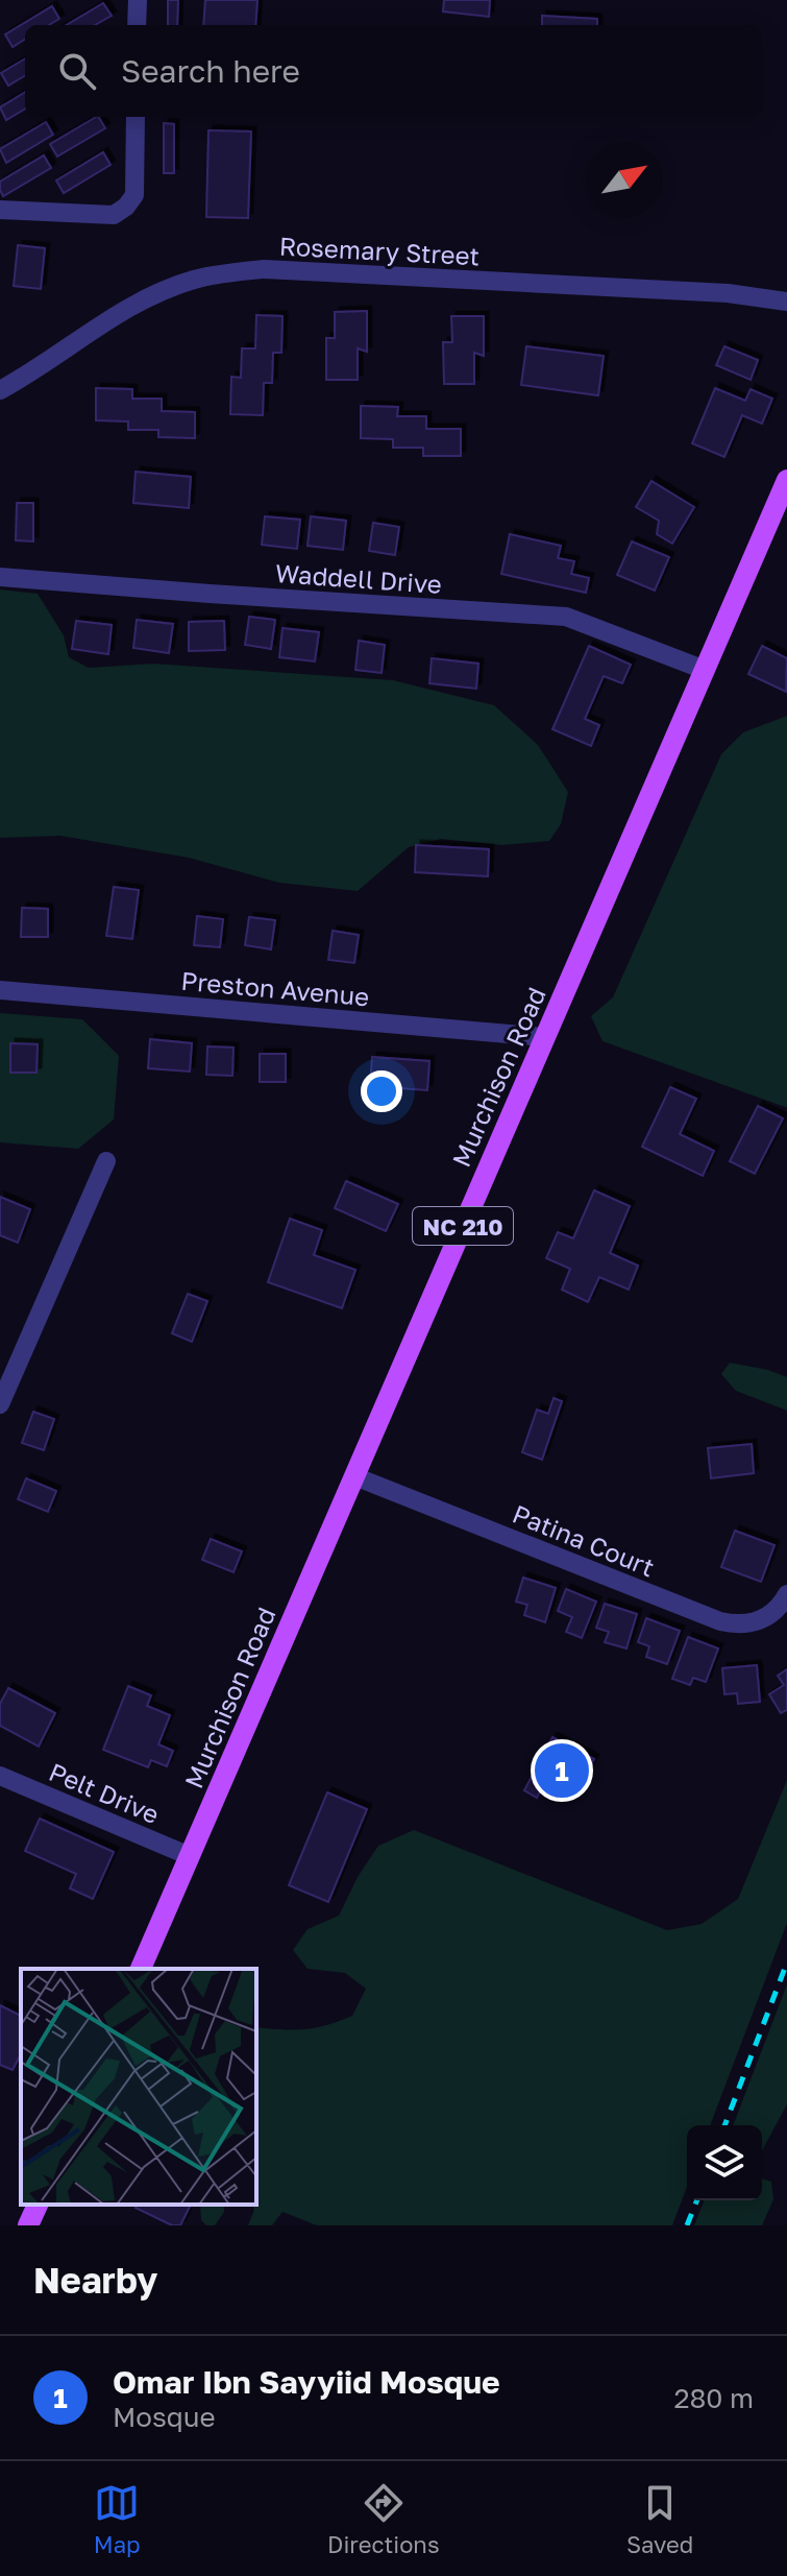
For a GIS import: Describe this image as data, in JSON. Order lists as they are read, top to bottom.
{
  "streets": {
    "main road": ["Murchison Road", "NC 210"],
    "street": [
      "Rosemary Street",
      "Waddell Drive",
      "Preston Avenue",
      "Patina Court",
      "Pelt Drive"
    ]
  },
  "crossings": [
    ["Waddell Drive", "Murchison Road"],
    ["Preston Avenue", "Murchison Road"],
    ["Murchison Road", "Patina Court"],
    ["Murchison Road", "Pelt Drive"]
  ],
  "north": "top right",
  "page": {
    "search": "Search here",
    "pins": "1",
    "heading": "Nearby",
    "list": [
      {
        "mark": "1",
        "name": "Omar Ibn Sayyiid Mosque",
        "note": "Mosque",
        "value": "280 m"
      }
    ],
    "nav": ["Map", "Directions", "Saved"]
  }
}
